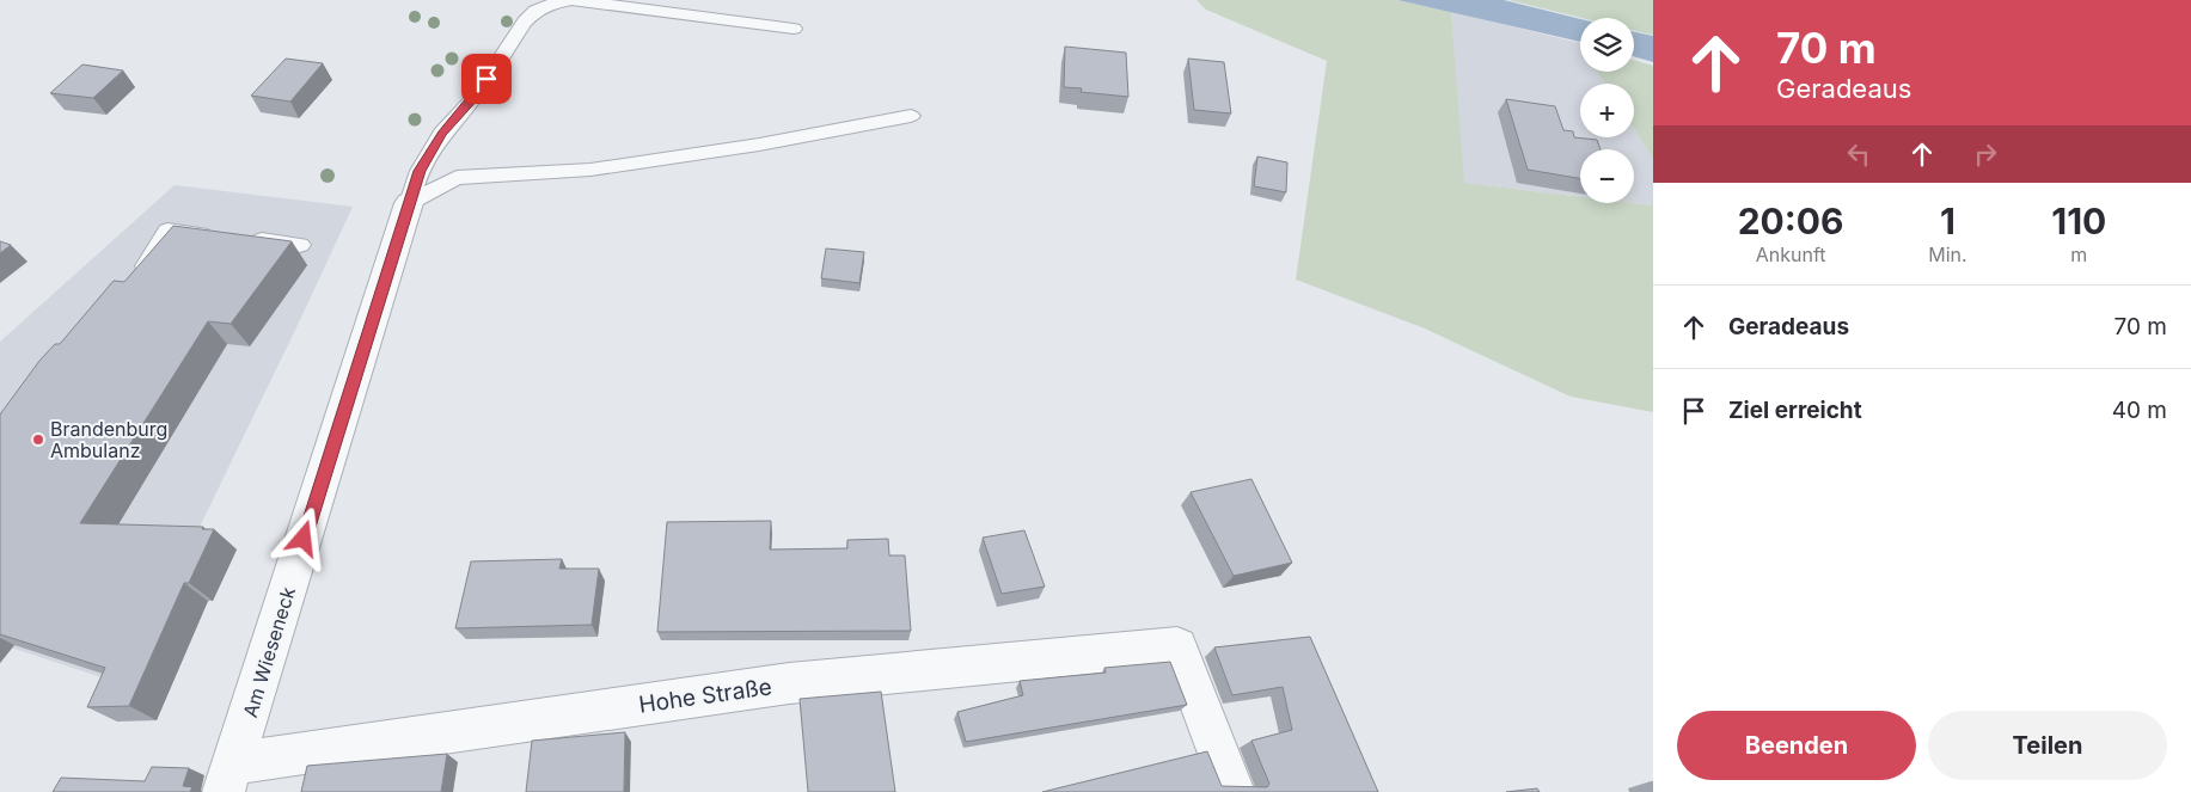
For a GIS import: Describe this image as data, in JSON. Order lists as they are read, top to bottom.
{
  "streets": {
    "street": ["Am Wieseneck", "Hohe Straße"]
  },
  "crossings": [
    ["Am Wieseneck", "Hohe Straße"]
  ],
  "places": ["Brandenburg Ambulanz"],
  "page": {
    "turn": ["70 m", "Geradeaus"],
    "map_buttons": ["+", "−"],
    "eta": [
      "20:06",
      "Ankunft",
      "1",
      "Min.",
      "110",
      "m"
    ],
    "list": [
      {
        "name": "Geradeaus",
        "value": "70 m"
      },
      {
        "name": "Ziel erreicht",
        "value": "40 m"
      }
    ],
    "buttons": ["Beenden", "Teilen"]
  }
}
